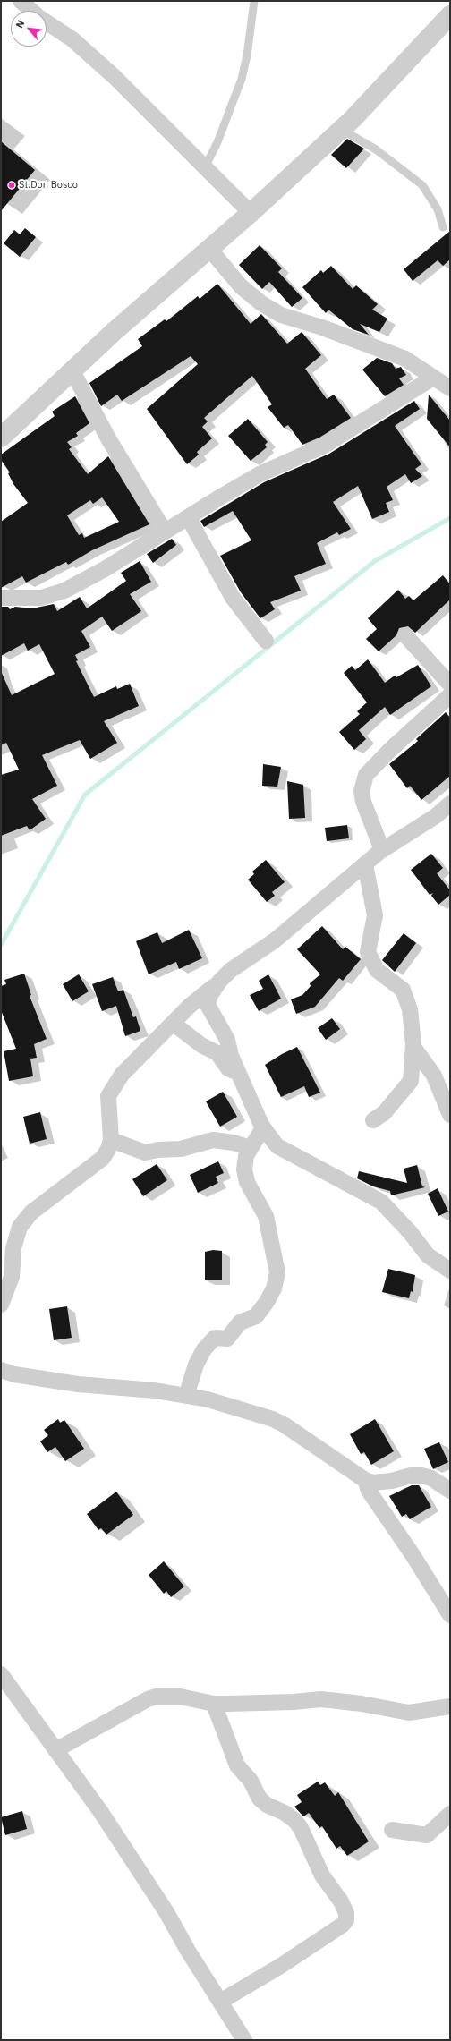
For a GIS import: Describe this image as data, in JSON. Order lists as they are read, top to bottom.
{
  "places": ["St.Don Bosco"],
  "north": "top left"
}
